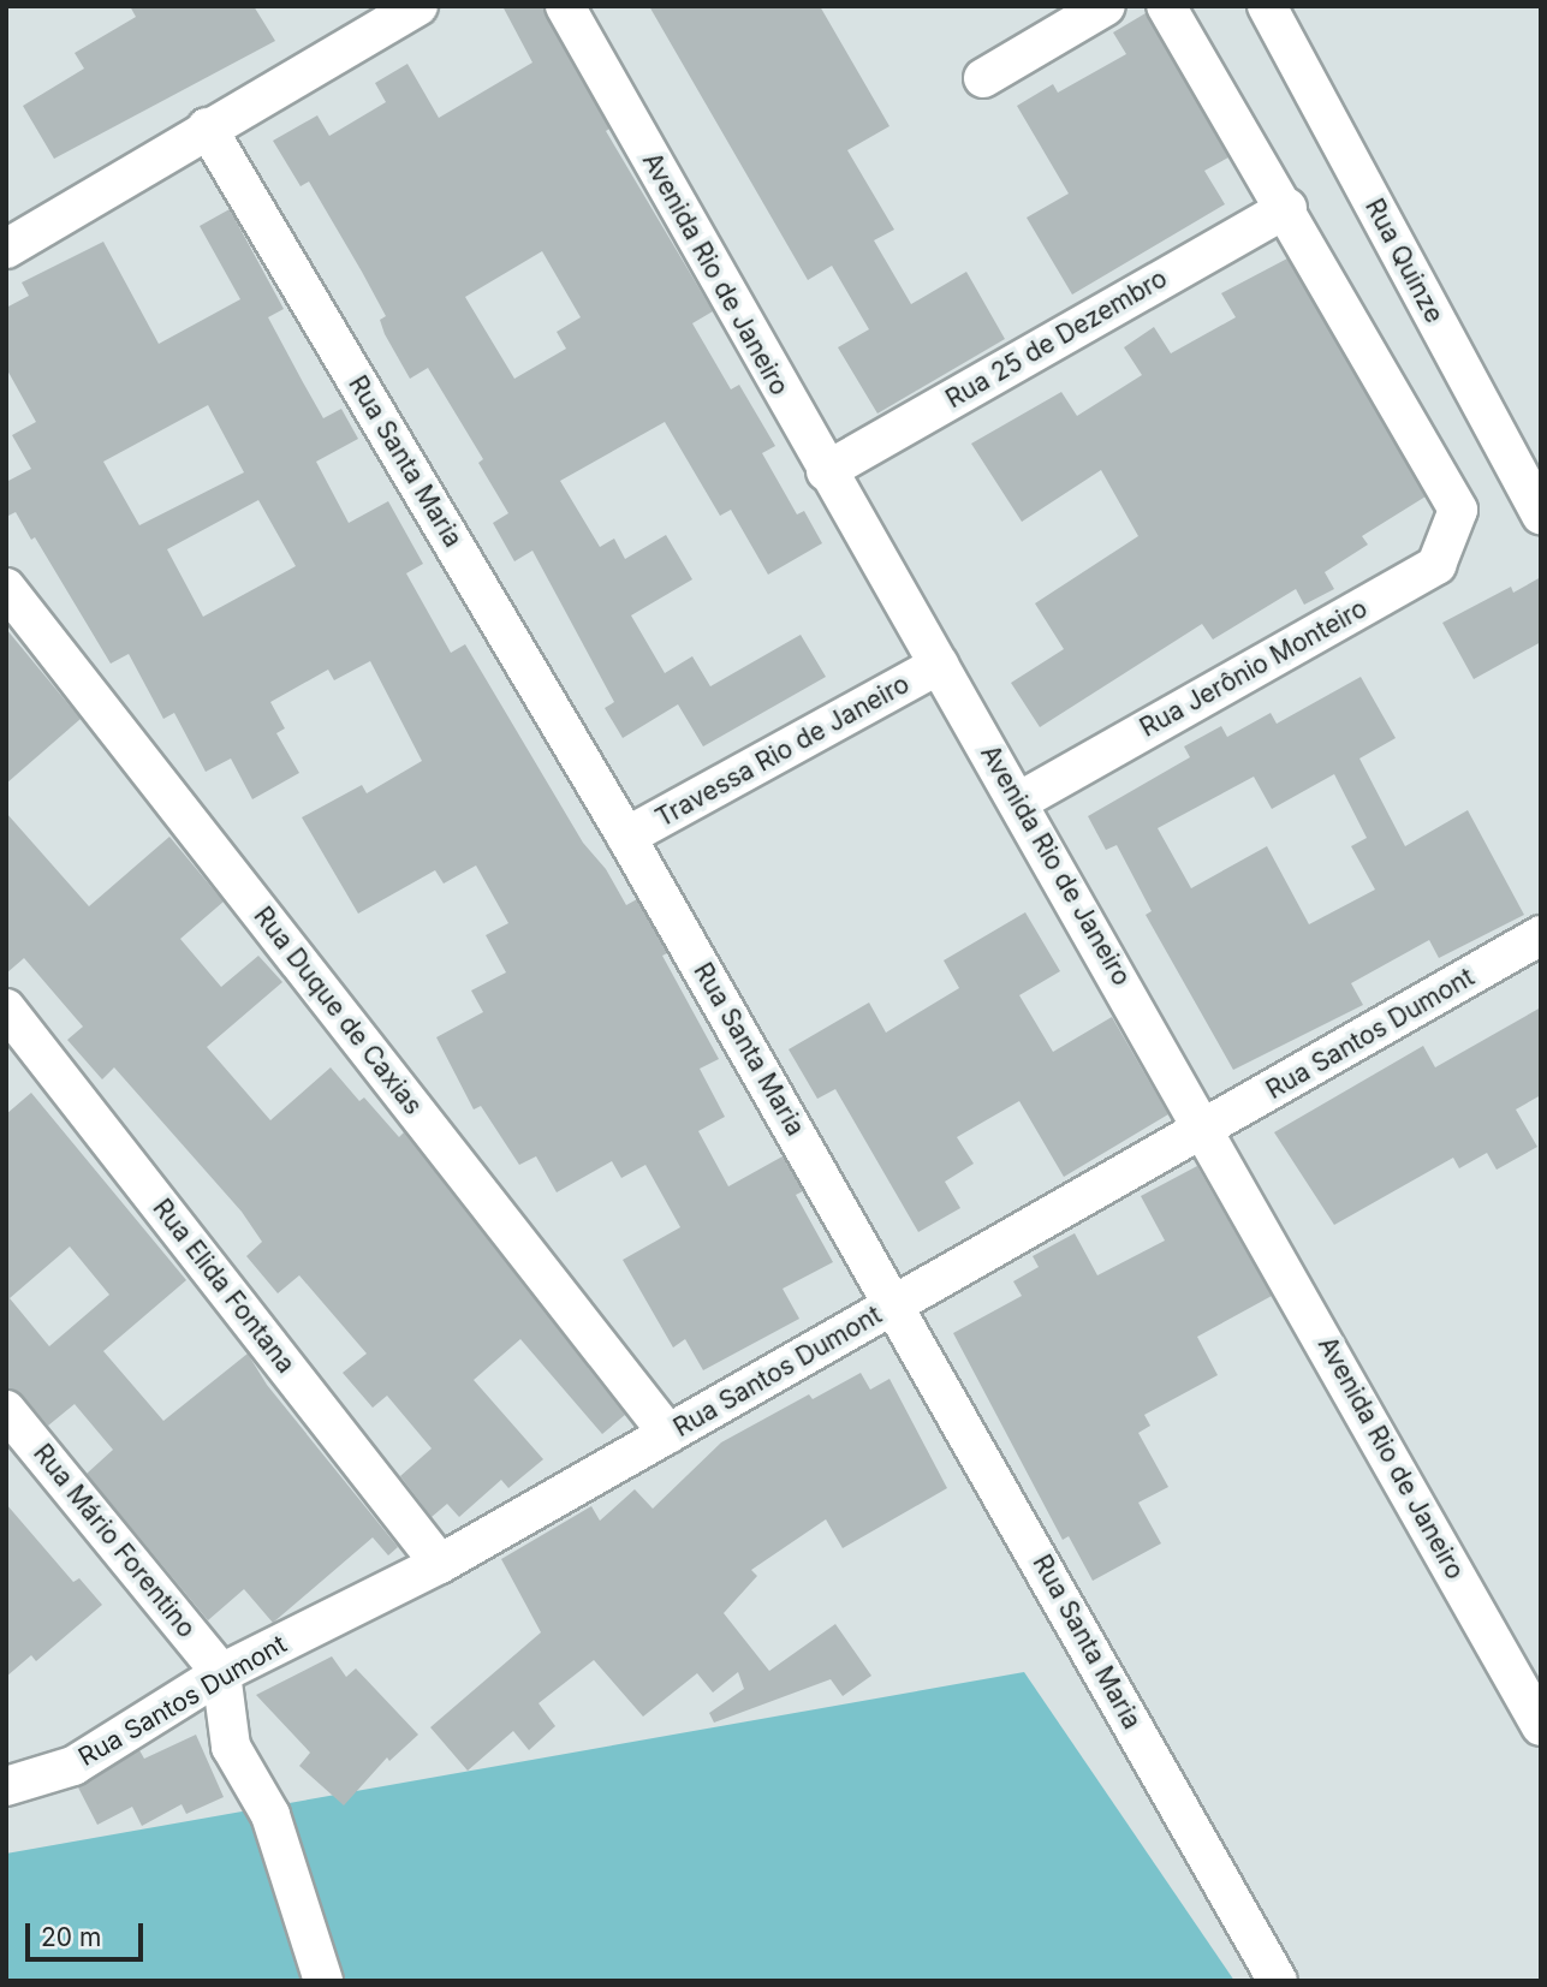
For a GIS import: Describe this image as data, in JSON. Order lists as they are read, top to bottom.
{
  "streets": {
    "street": [
      "Rua Quinze",
      "Avenida Rio de Janeiro",
      "Rua 25 de Dezembro",
      "Rua Santa Maria",
      "Rua Jerônio Monteiro",
      "Travessa Rio de Janeiro",
      "Rua Duque de Caxias",
      "Rua Santos Dumont",
      "Rua Elida Fontana",
      "Rua Mário Forentino"
    ]
  },
  "crossings": [
    ["Avenida Rio de Janeiro", "Rua 25 de Dezembro"],
    ["Avenida Rio de Janeiro", "Rua Jerônio Monteiro"],
    ["Avenida Rio de Janeiro", "Travessa Rio de Janeiro"],
    ["Avenida Rio de Janeiro", "Rua Santos Dumont"],
    ["Rua 25 de Dezembro", "Rua Jerônio Monteiro"],
    ["Rua Santa Maria", "Travessa Rio de Janeiro"],
    ["Rua Santa Maria", "Rua Santos Dumont"],
    ["Rua Duque de Caxias", "Rua Santos Dumont"],
    ["Rua Santos Dumont", "Rua Elida Fontana"],
    ["Rua Santos Dumont", "Rua Mário Forentino"]
  ],
  "scale_bar": "20 m"
}
